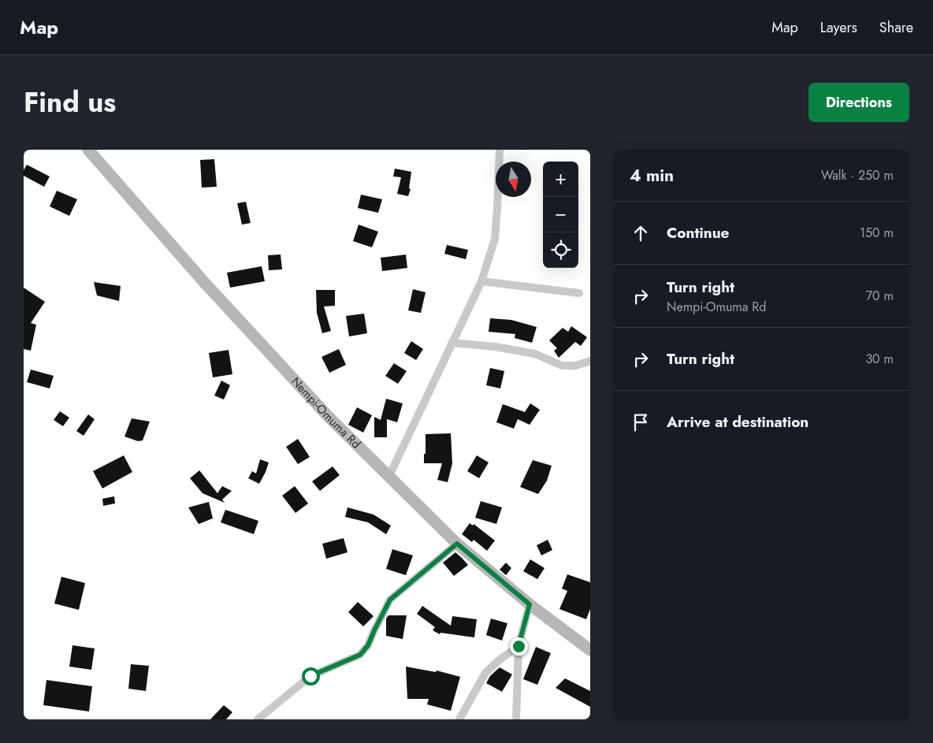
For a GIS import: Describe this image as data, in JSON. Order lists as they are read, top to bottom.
{
  "streets": {
    "street": ["Nempi-Omuma Rd"]
  },
  "north": "bottom",
  "page": {
    "header": "Map",
    "nav": ["Map", "Layers", "Share"],
    "title": "Find us",
    "buttons": "Directions",
    "heading": ["4 min", "Walk · 250 m"],
    "map_buttons": ["+", "−"],
    "list": [
      ["Continue", "150 m"],
      ["Turn right", "Nempi-Omuma Rd", "70 m"],
      ["Turn right", "30 m"],
      "Arrive at destination"
    ]
  }
}
